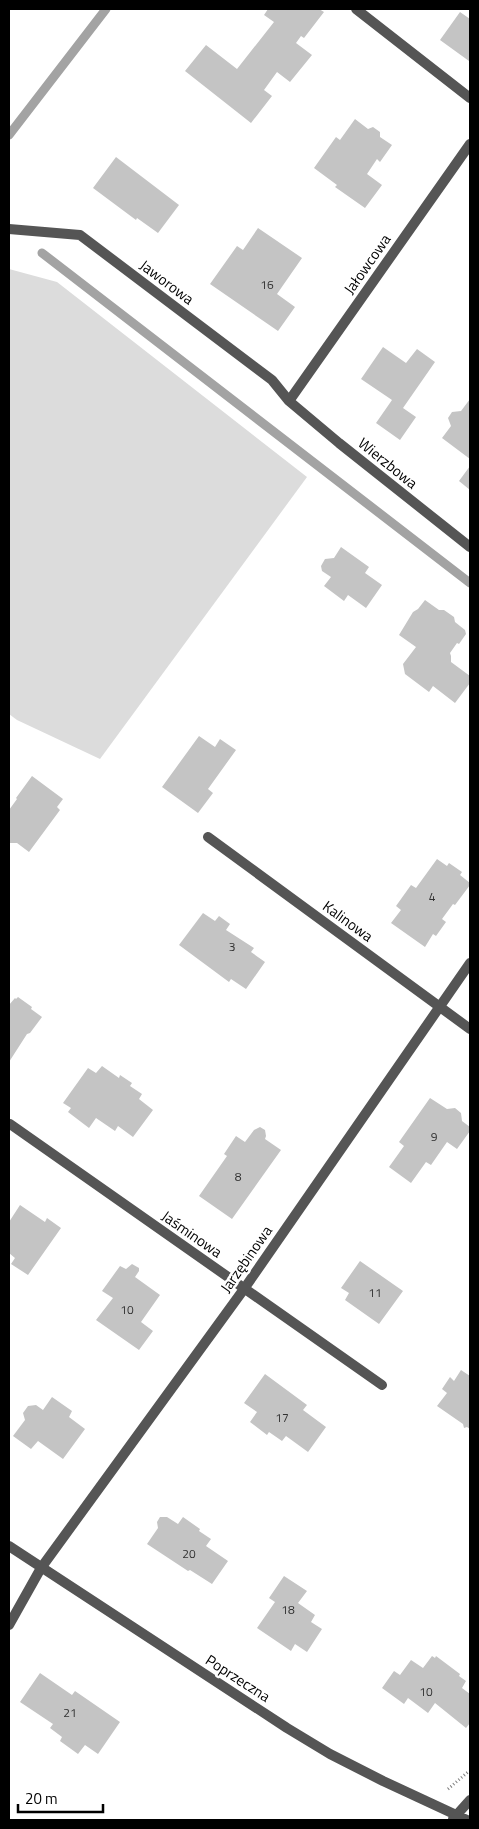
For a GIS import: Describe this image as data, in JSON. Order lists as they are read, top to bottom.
{
  "streets": {
    "street": [
      "Jałowcowa",
      "Jaworowa",
      "Wierzbowa",
      "Kalinowa",
      "Jaśminowa",
      "Jarzębinowa",
      "Poprzeczna"
    ]
  },
  "crossings": [
    ["Jałowcowa", "Jaworowa"],
    ["Jałowcowa", "Wierzbowa"],
    ["Jaworowa", "Wierzbowa"],
    ["Kalinowa", "Jarzębinowa"],
    ["Jaśminowa", "Jarzębinowa"],
    ["Jarzębinowa", "Poprzeczna"]
  ],
  "house_numbers": [
    "16",
    "4",
    "3",
    "9",
    "8",
    "11",
    "10",
    "17",
    "20",
    "18",
    "10",
    "21"
  ],
  "scale_bar": "20 m"
}
